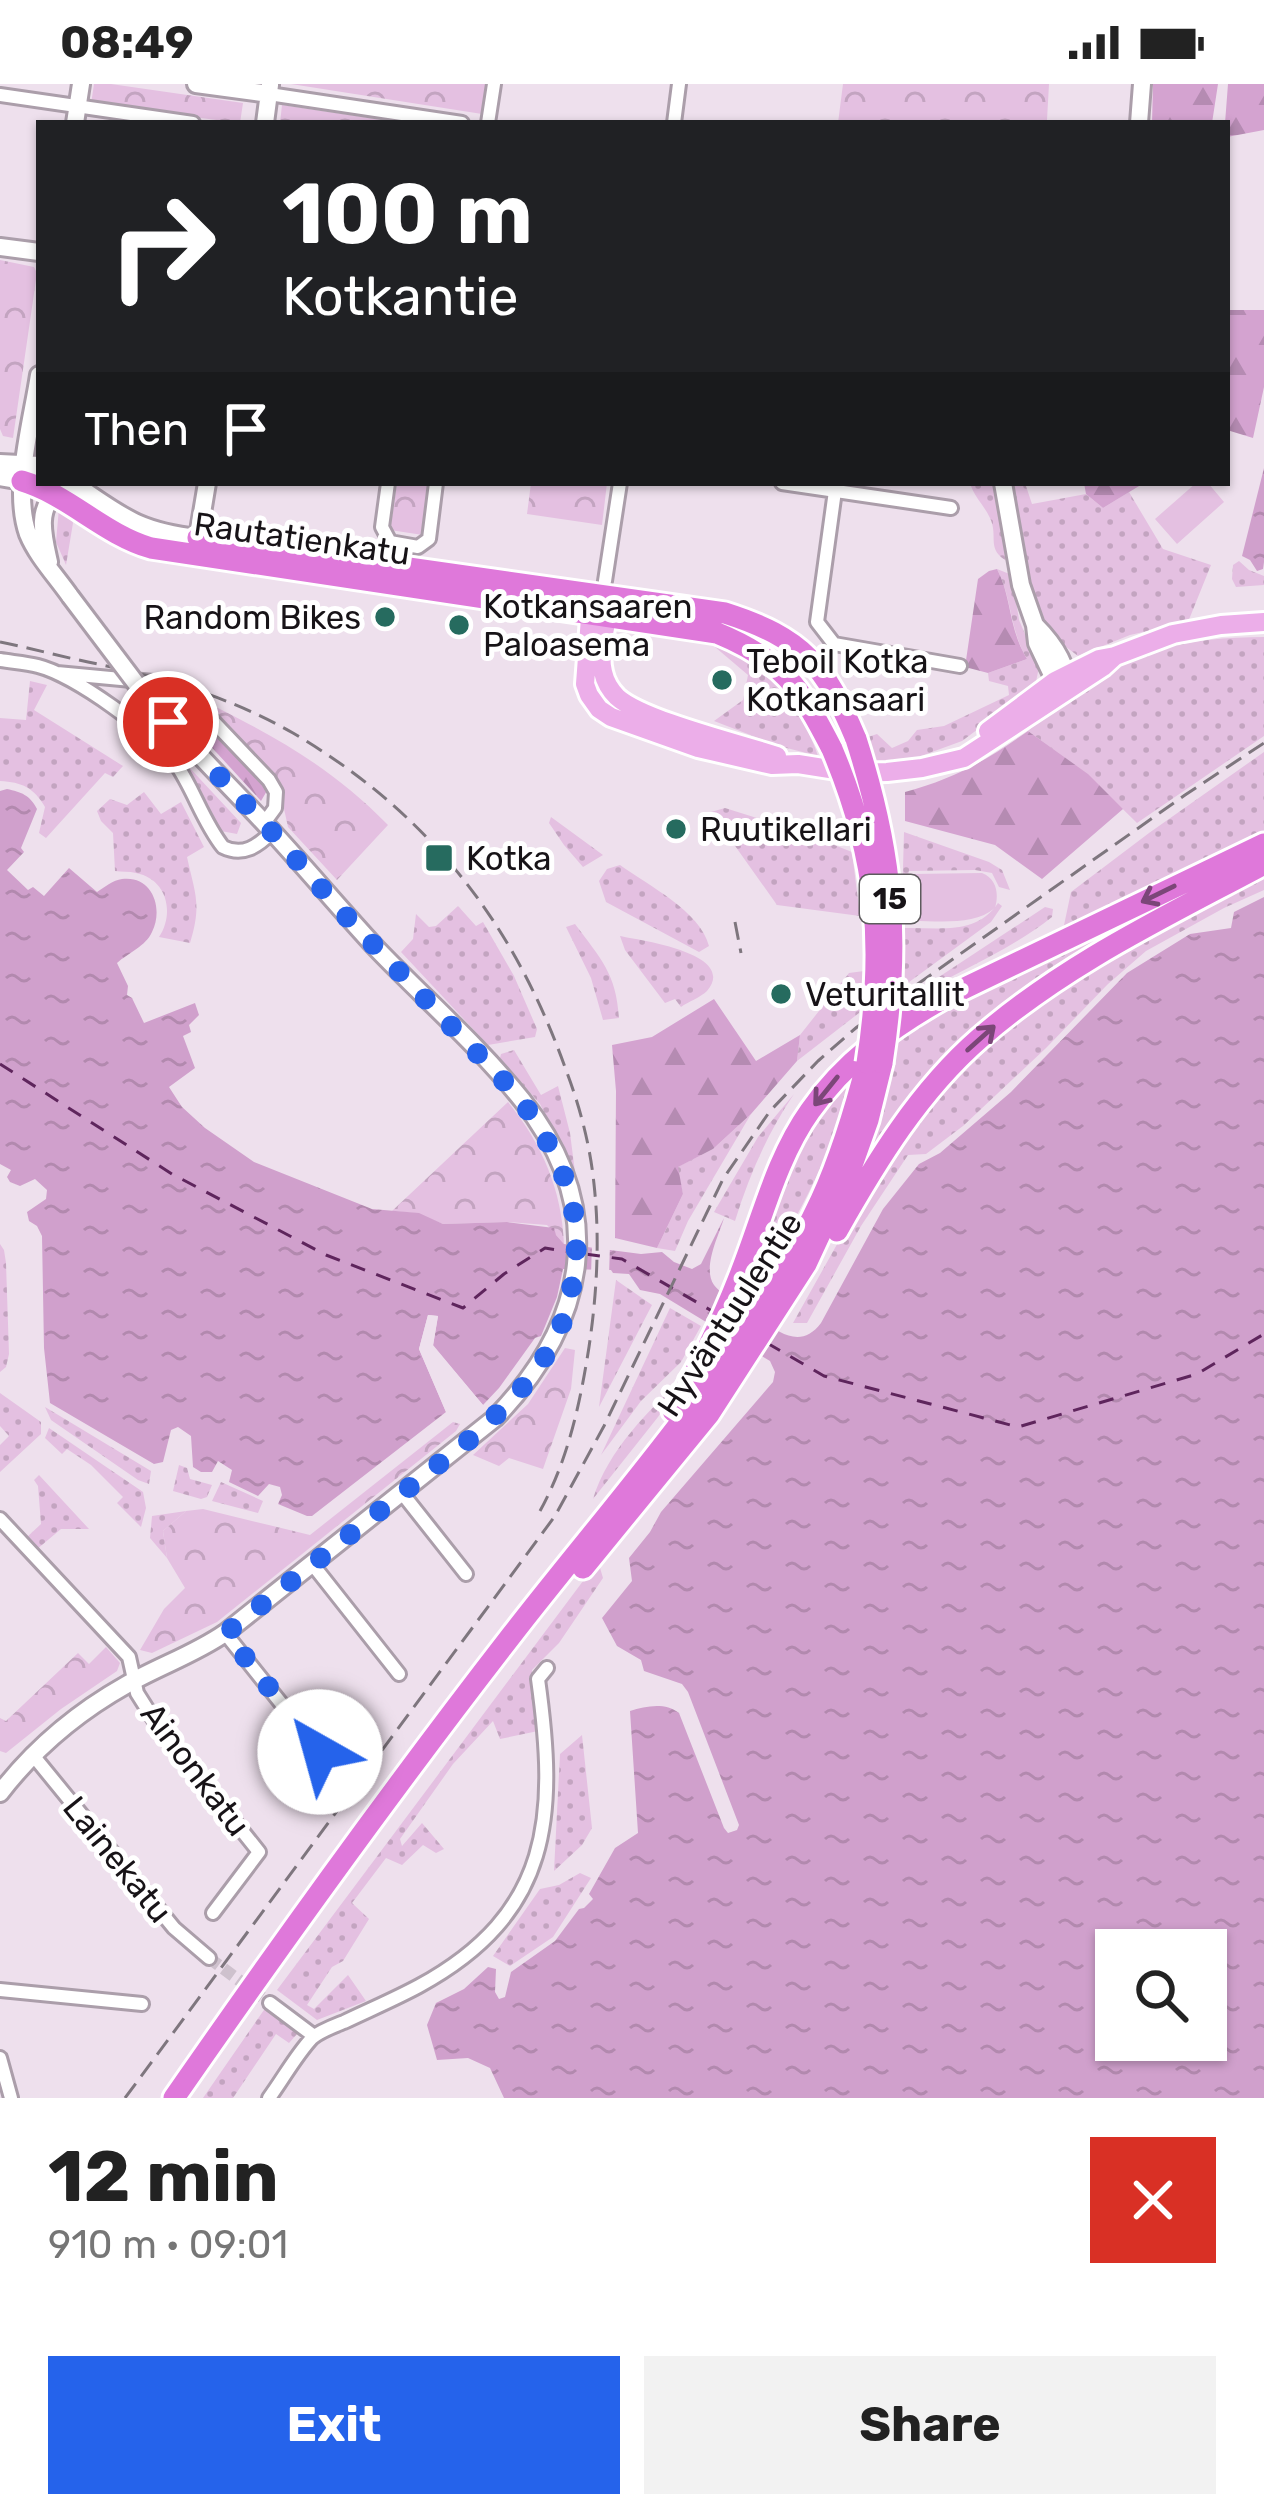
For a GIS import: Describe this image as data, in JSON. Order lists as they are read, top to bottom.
{
  "streets": {
    "highway": ["Rautatienkatu", "15", "Hyväntuulentie"],
    "street": ["Ainonkatu", "Lainekatu"]
  },
  "crossings": [
    ["Rautatienkatu", "Hyväntuulentie"]
  ],
  "places": {
    "other": [
      "Random Bikes",
      "Kotkansaaren Paloasema",
      "Teboil Kotka Kotkansaari",
      "Ruutikellari",
      "Veturitallit"
    ],
    "transit": ["Kotka"]
  },
  "page": {
    "status": "08:49",
    "turn": ["100 m", "Kotkantie"],
    "then": "Then",
    "heading": ["12 min", "910 m · 09:01"],
    "buttons": ["Exit", "Share"]
  }
}
